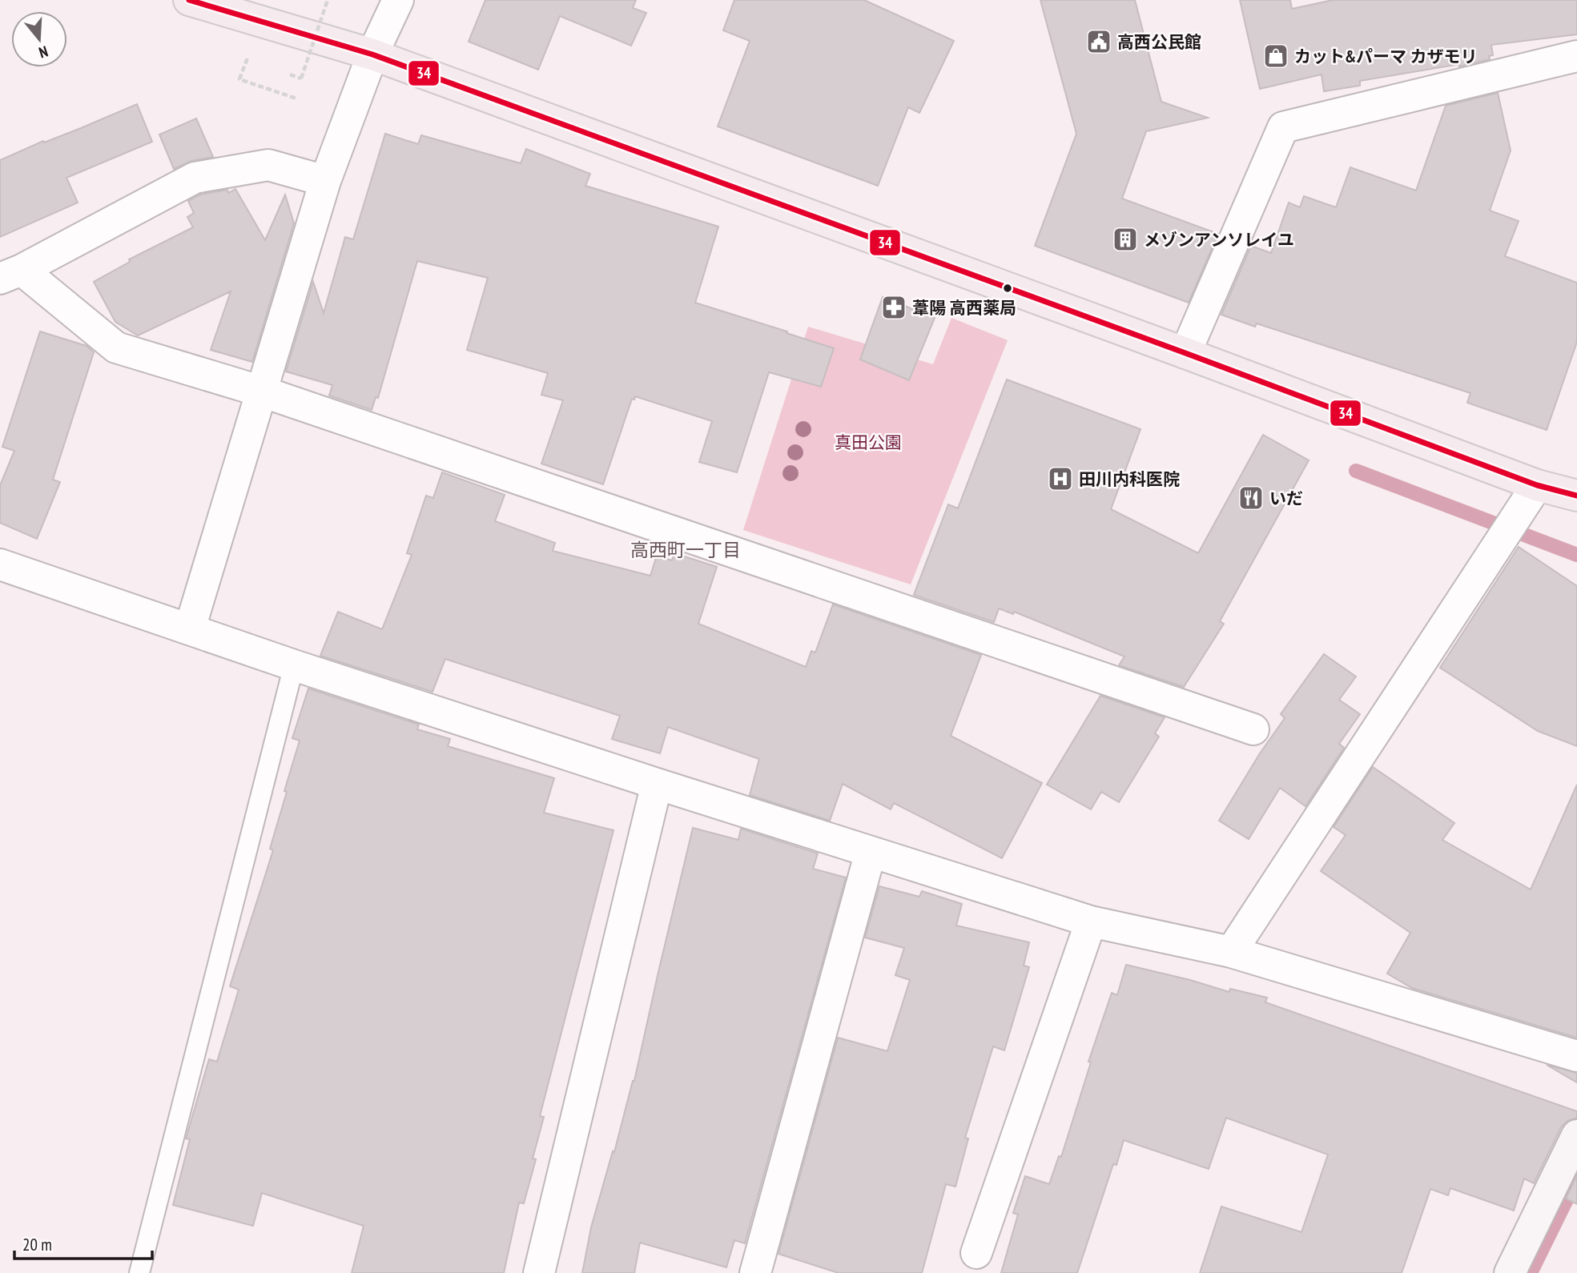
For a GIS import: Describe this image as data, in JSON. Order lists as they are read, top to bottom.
{
  "districts": ["高西町一丁目"],
  "parks": ["真田公園"],
  "places": {
    "public building": ["高西公民館"],
    "shop": ["カット&パーマ カザモリ"],
    "building": ["メゾンアンソレイユ"],
    "pharmacy": ["葦陽 高西薬局"],
    "hospital": ["田川内科医院"],
    "restaurant": ["いだ"]
  },
  "lines": ["transit line 34"],
  "scale_bar": "20 m",
  "north": "bottom"
}
